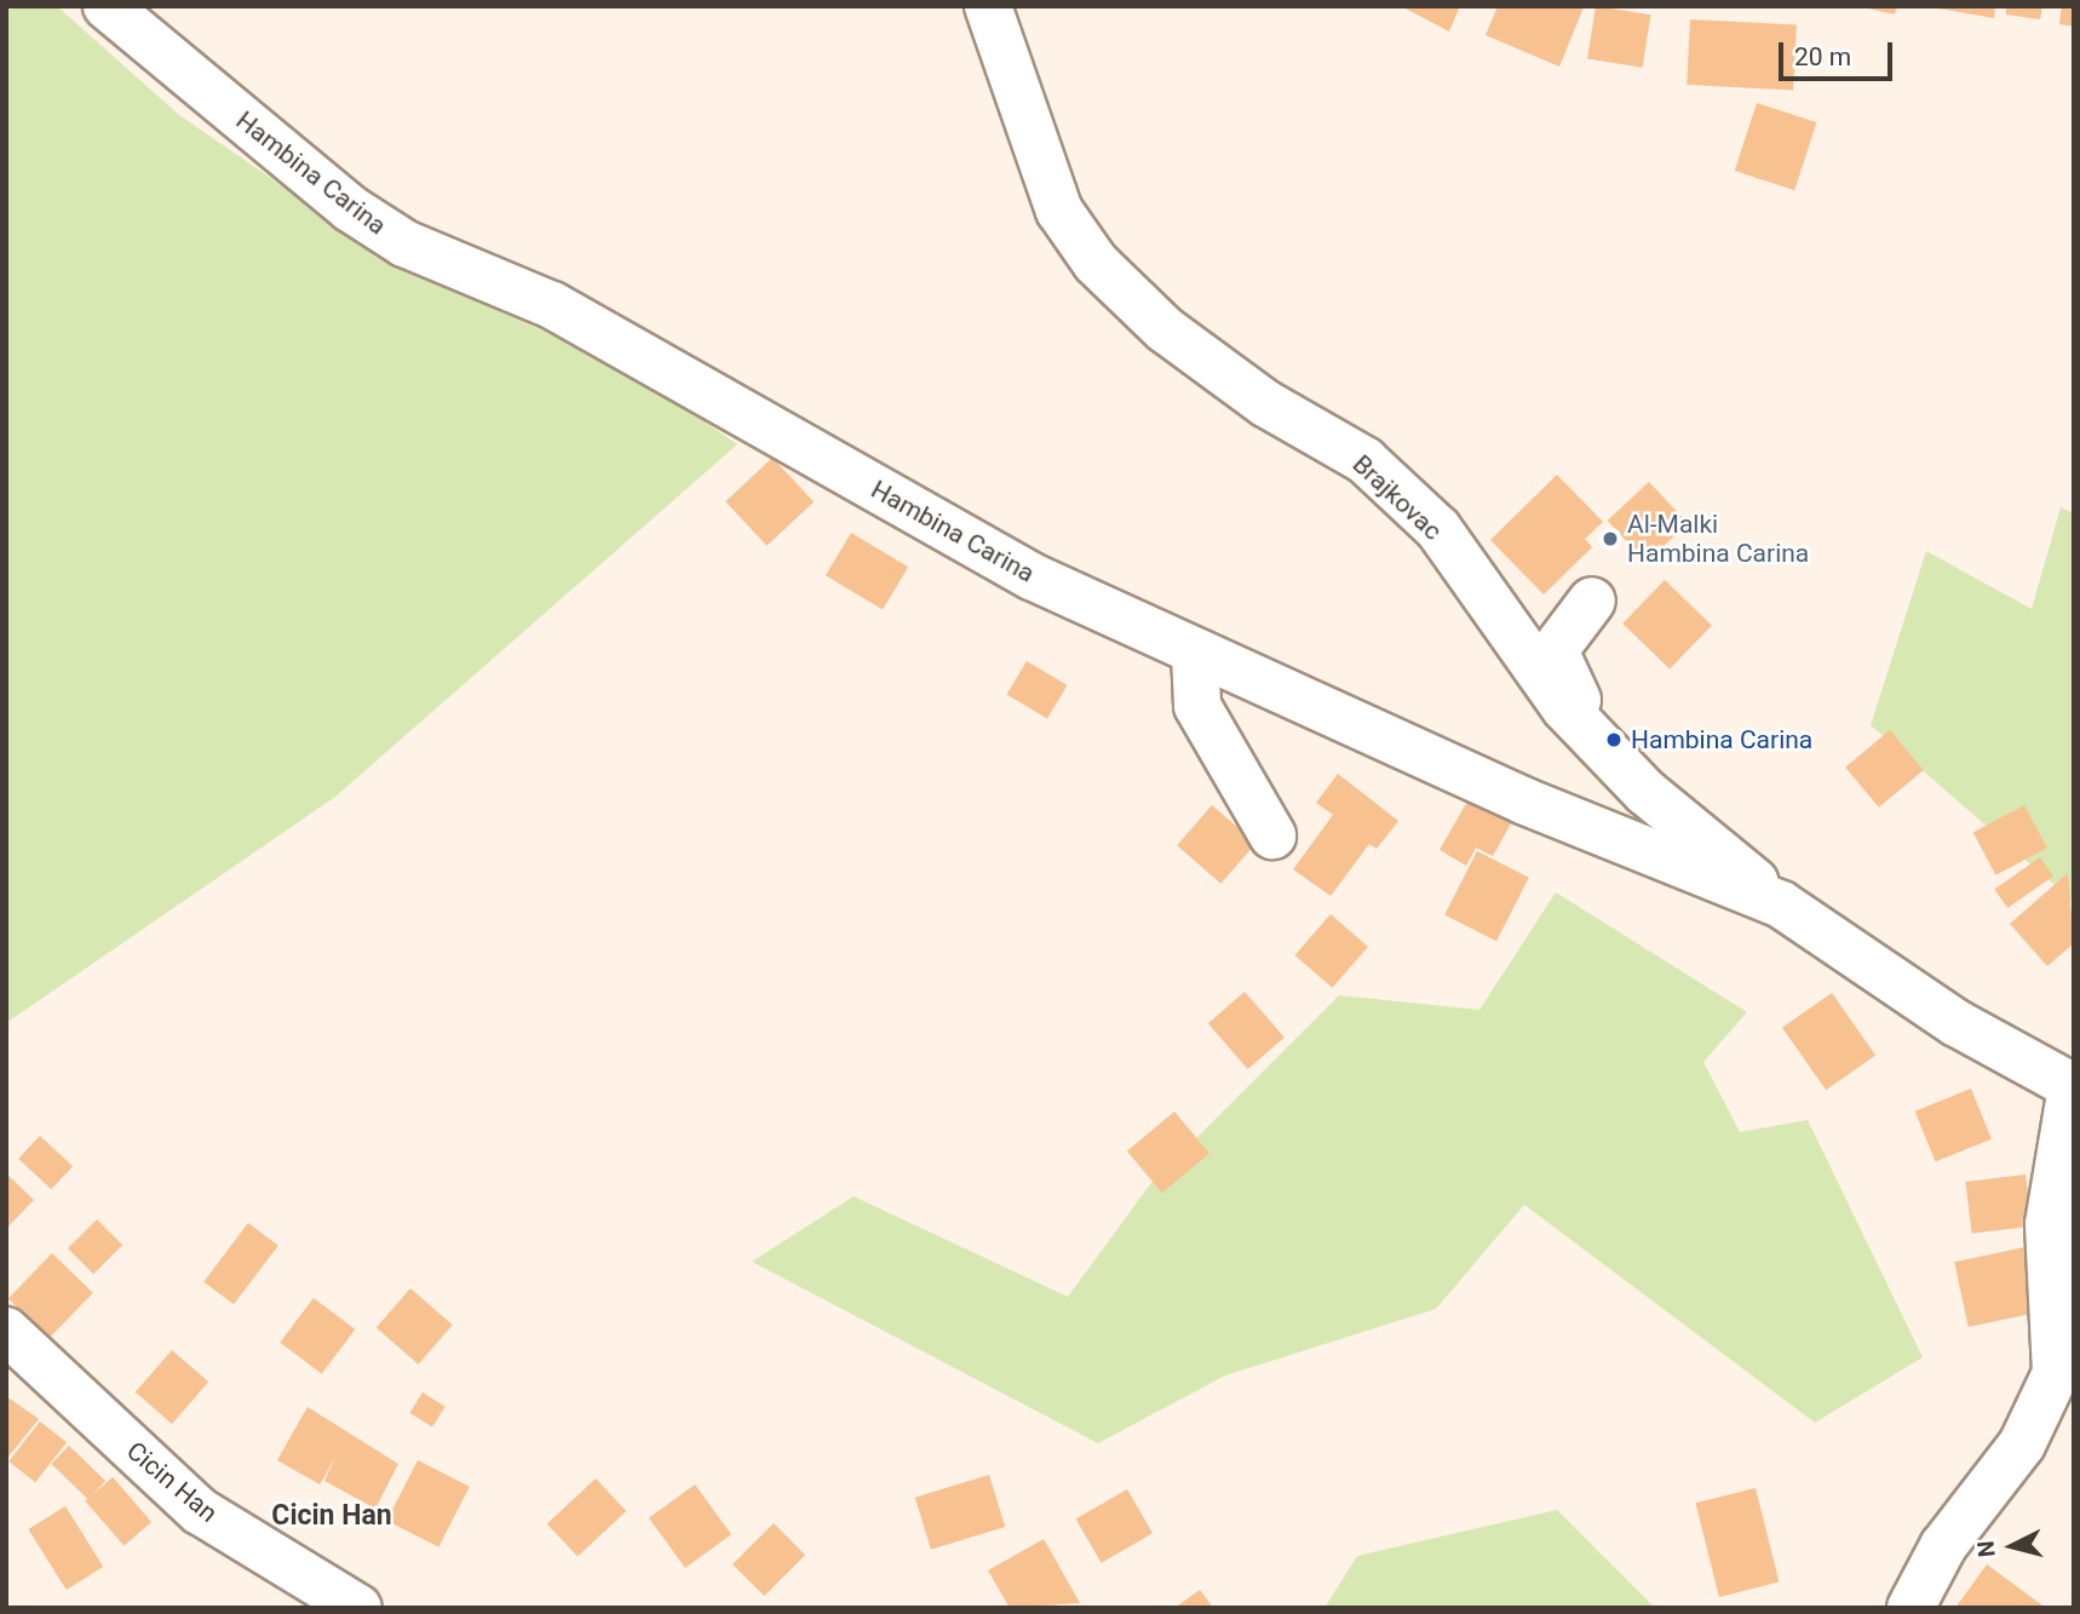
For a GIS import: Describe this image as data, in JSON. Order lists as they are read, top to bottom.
{
  "streets": {
    "street": ["Hambina Carina", "Brajkovac", "Cicin Han"]
  },
  "crossings": [
    ["Hambina Carina", "Brajkovac"]
  ],
  "districts": ["Cicin Han"],
  "places": ["Al-Malki Hambina Carina", "Hambina Carina"],
  "scale_bar": "20 m",
  "north": "left"
}
